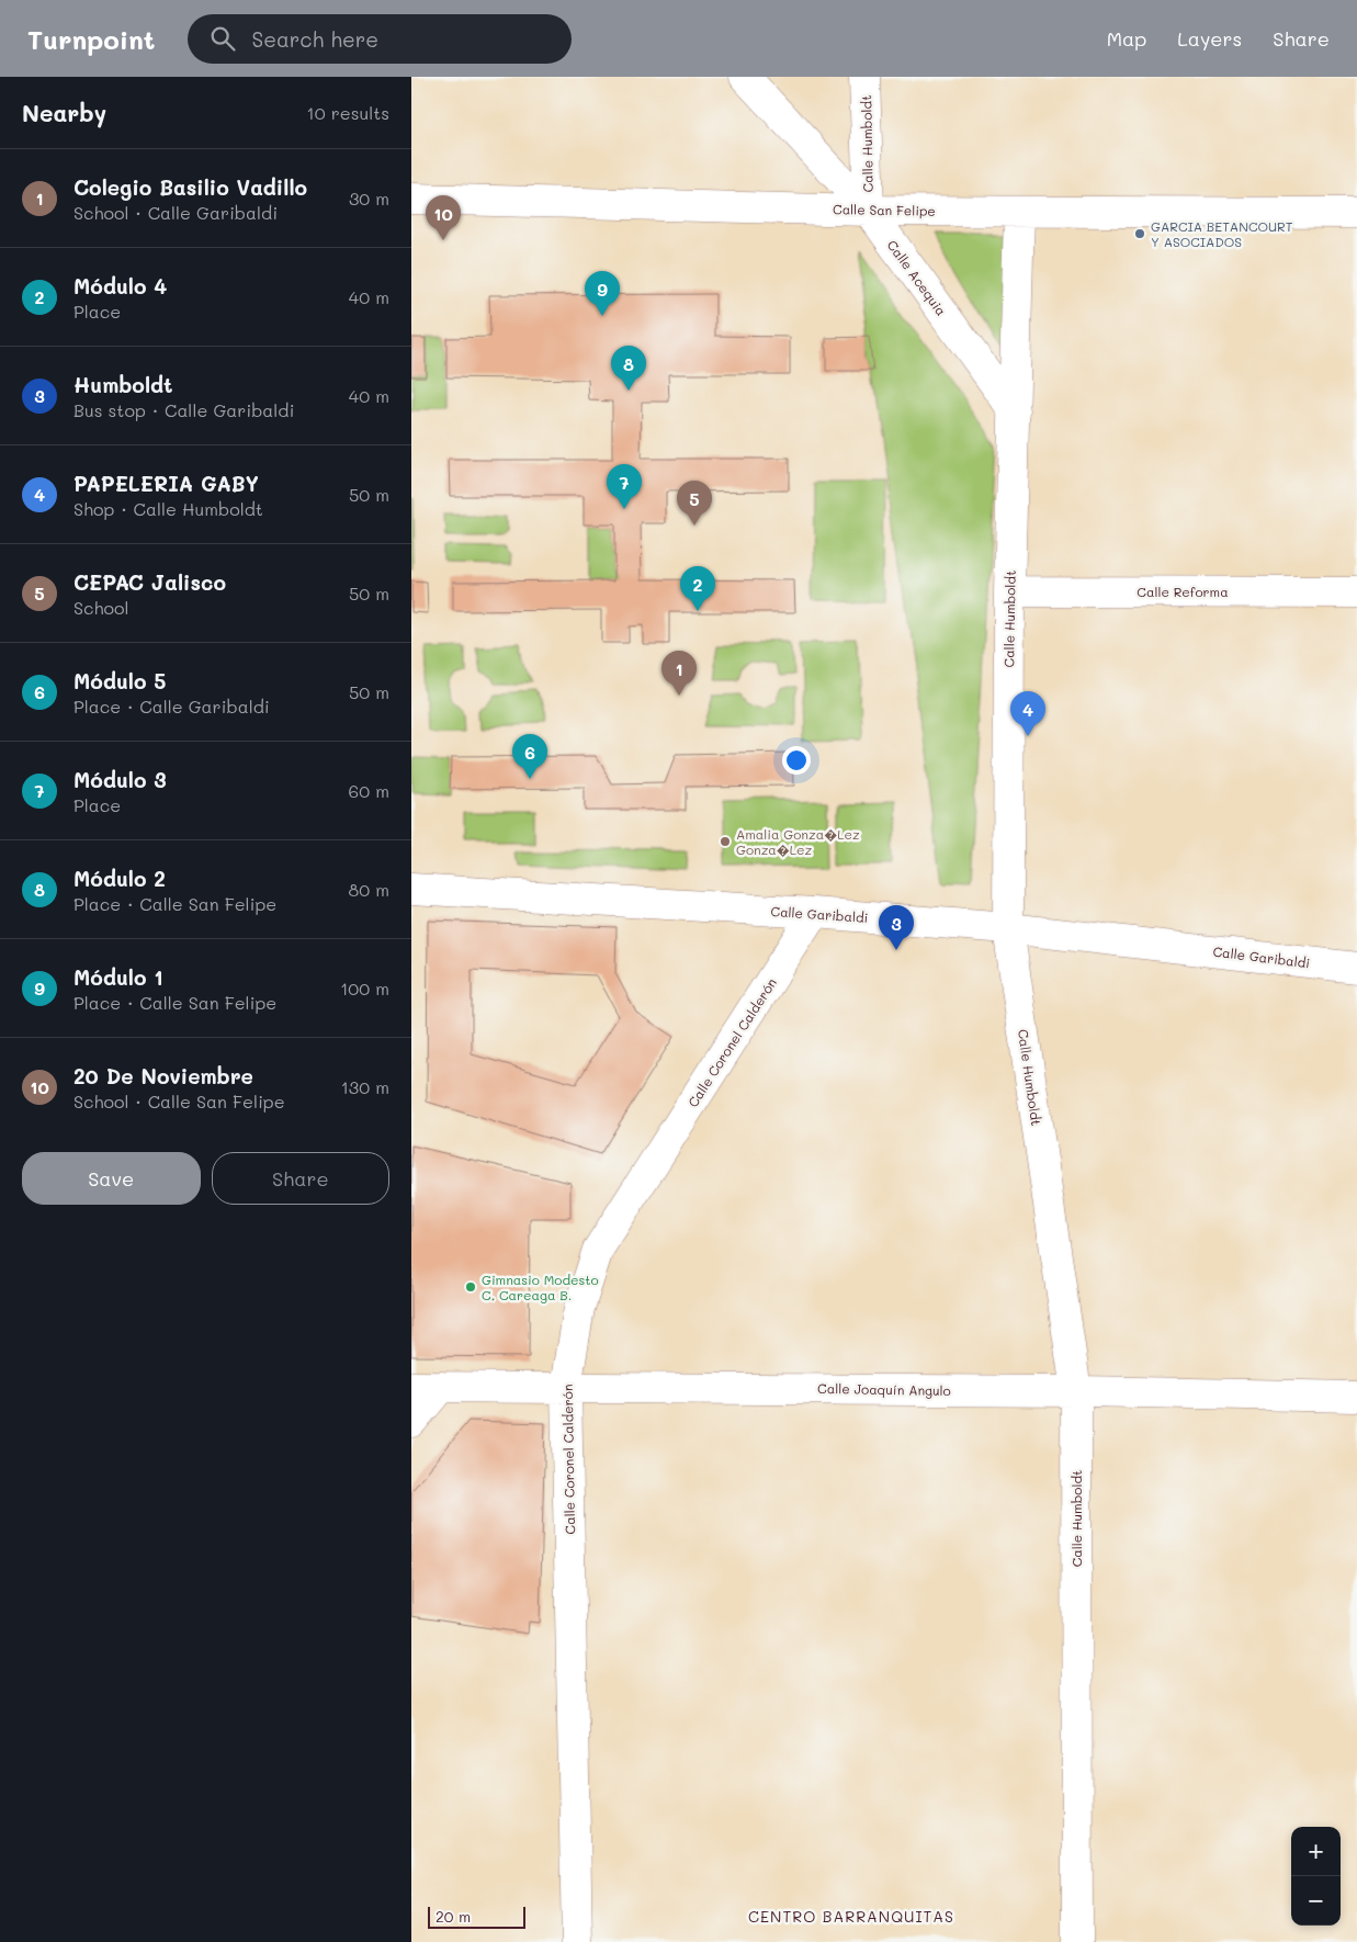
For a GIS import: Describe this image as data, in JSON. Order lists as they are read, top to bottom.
{
  "streets": {
    "street": [
      "Calle Humboldt",
      "Calle San Felipe",
      "Calle Acequia",
      "Calle Reforma",
      "Calle Garibaldi",
      "Calle Coronel Calderón",
      "Calle Joaquín Angulo"
    ]
  },
  "crossings": [
    ["Calle Humboldt", "Calle San Felipe"],
    ["Calle Humboldt", "Calle Acequia"],
    ["Calle Humboldt", "Calle Reforma"],
    ["Calle Humboldt", "Calle Garibaldi"],
    ["Calle Humboldt", "Calle Joaquín Angulo"],
    ["Calle San Felipe", "Calle Acequia"],
    ["Calle Garibaldi", "Calle Coronel Calderón"],
    ["Calle Coronel Calderón", "Calle Joaquín Angulo"]
  ],
  "districts": ["CENTRO BARRANQUITAS"],
  "places": ["GARCIA BETANCOURT Y ASOCIADOS", "Amalia Gonza�Lez Gonza�Lez", "Gimnasio Modesto C. Careaga B."],
  "scale_bar": "20 m",
  "page": {
    "header": "Turnpoint",
    "search": "Search here",
    "nav": ["Map", "Layers", "Share"],
    "heading": ["Nearby", "10 results"],
    "list": [
      {
        "mark": "1",
        "name": "Colegio Basilio Vadillo",
        "note": "School · Calle Garibaldi",
        "value": "30 m"
      },
      {
        "mark": "2",
        "name": "Módulo 4",
        "note": "Place",
        "value": "40 m"
      },
      {
        "mark": "3",
        "name": "Humboldt",
        "note": "Bus stop · Calle Garibaldi",
        "value": "40 m"
      },
      {
        "mark": "4",
        "name": "PAPELERIA GABY",
        "note": "Shop · Calle Humboldt",
        "value": "50 m"
      },
      {
        "mark": "5",
        "name": "CEPAC Jalisco",
        "note": "School",
        "value": "50 m"
      },
      {
        "mark": "6",
        "name": "Módulo 5",
        "note": "Place · Calle Garibaldi",
        "value": "50 m"
      },
      {
        "mark": "7",
        "name": "Módulo 3",
        "note": "Place",
        "value": "60 m"
      },
      {
        "mark": "8",
        "name": "Módulo 2",
        "note": "Place · Calle San Felipe",
        "value": "80 m"
      },
      {
        "mark": "9",
        "name": "Módulo 1",
        "note": "Place · Calle San Felipe",
        "value": "100 m"
      },
      {
        "mark": "10",
        "name": "20 De Noviembre",
        "note": "School · Calle San Felipe",
        "value": "130 m"
      }
    ],
    "pins": [
      "10",
      "9",
      "8",
      "7",
      "5",
      "2",
      "1",
      "4",
      "6",
      "3"
    ],
    "buttons": ["Save", "Share"],
    "map_buttons": ["+", "−"],
    "scale": "20 m"
  }
}
